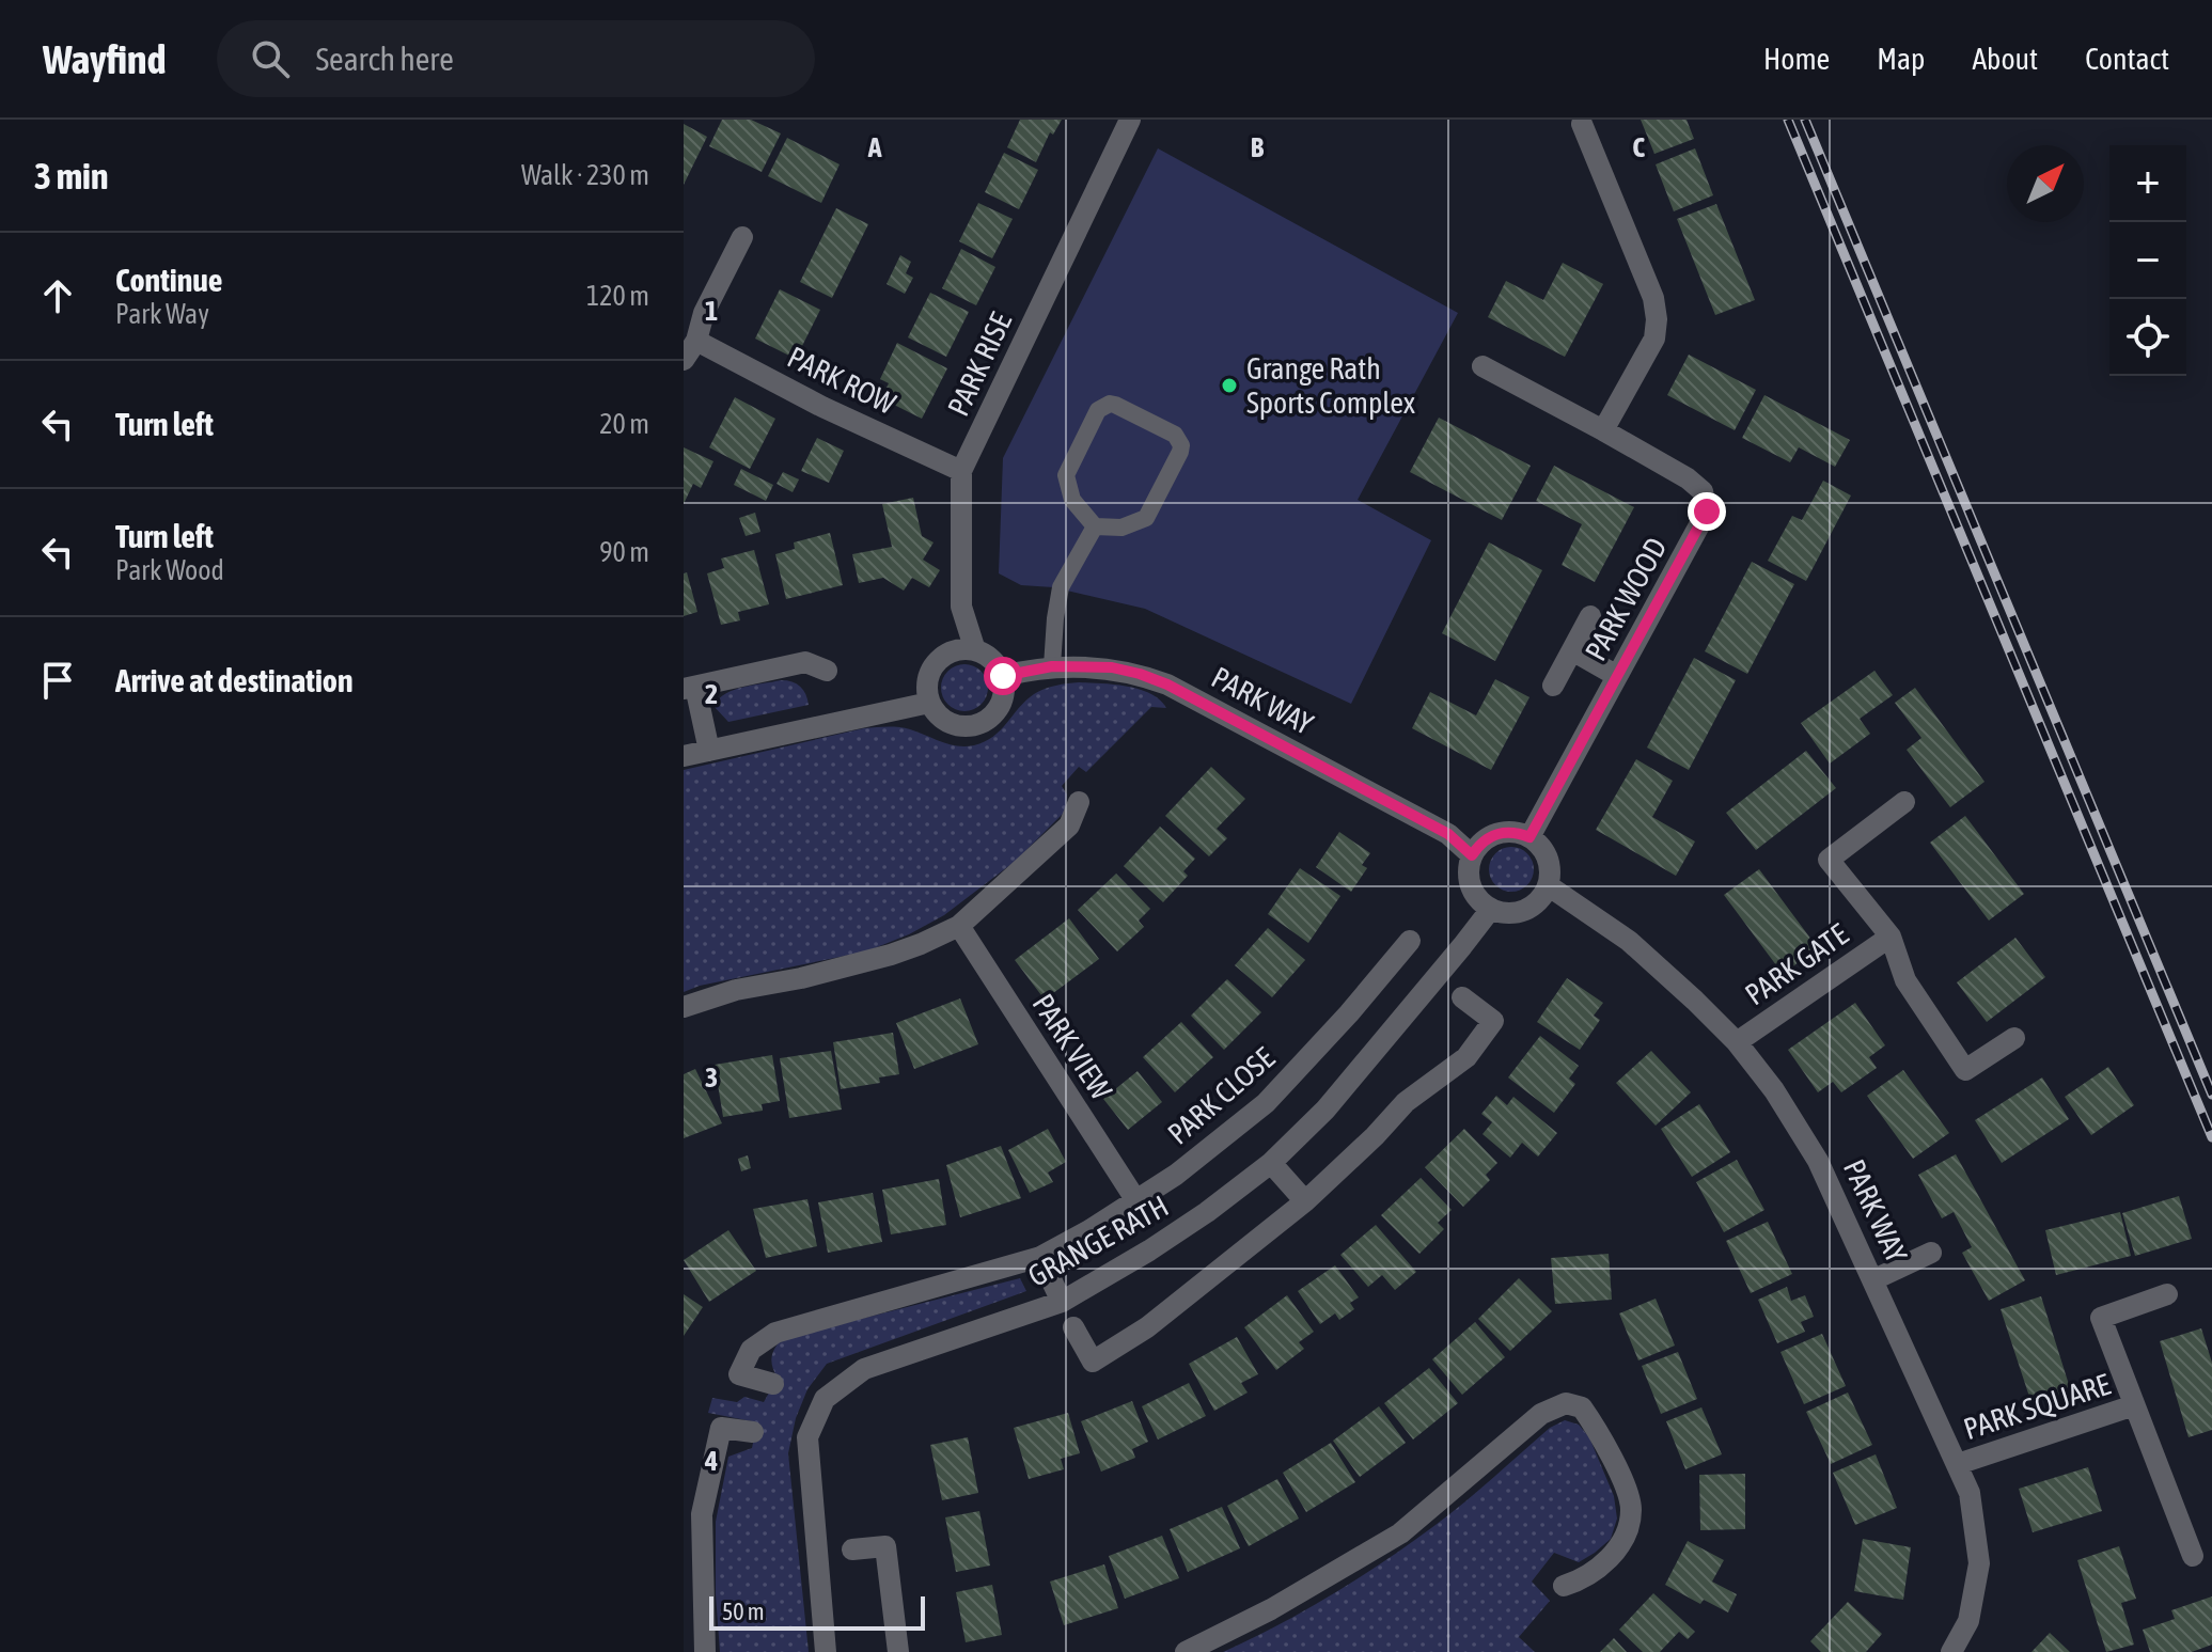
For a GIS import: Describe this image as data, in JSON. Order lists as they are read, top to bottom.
{
  "streets": {
    "street": [
      "PARK RISE",
      "PARK ROW",
      "PARK WOOD",
      "PARK WAY",
      "PARK GATE",
      "PARK VIEW",
      "PARK CLOSE",
      "GRANGE RATH",
      "PARK SQUARE"
    ]
  },
  "crossings": [
    ["PARK RISE", "PARK ROW"],
    ["PARK RISE", "PARK WAY"],
    ["PARK WOOD", "PARK WAY"],
    ["PARK WOOD", "GRANGE RATH"],
    ["PARK WAY", "PARK GATE"],
    ["PARK WAY", "GRANGE RATH"],
    ["PARK WAY", "PARK SQUARE"],
    ["PARK VIEW", "PARK CLOSE"]
  ],
  "places": ["Grange Rath Sports Complex"],
  "scale_bar": "50 m",
  "north": "top right",
  "page": {
    "header": "Wayfind",
    "search": "Search here",
    "nav": [
      "Home",
      "Map",
      "About",
      "Contact"
    ],
    "heading": ["3 min", "Walk · 230 m"],
    "map_buttons": ["+", "−"],
    "list": [
      ["Continue", "Park Way", "120 m"],
      ["Turn left", "20 m"],
      ["Turn left", "Park Wood", "90 m"],
      "Arrive at destination"
    ],
    "scale": "50 m"
  },
  "grid": {
    "columns": ["A", "B", "C"],
    "rows": [
      "1",
      "2",
      "3",
      "4"
    ]
  }
}
